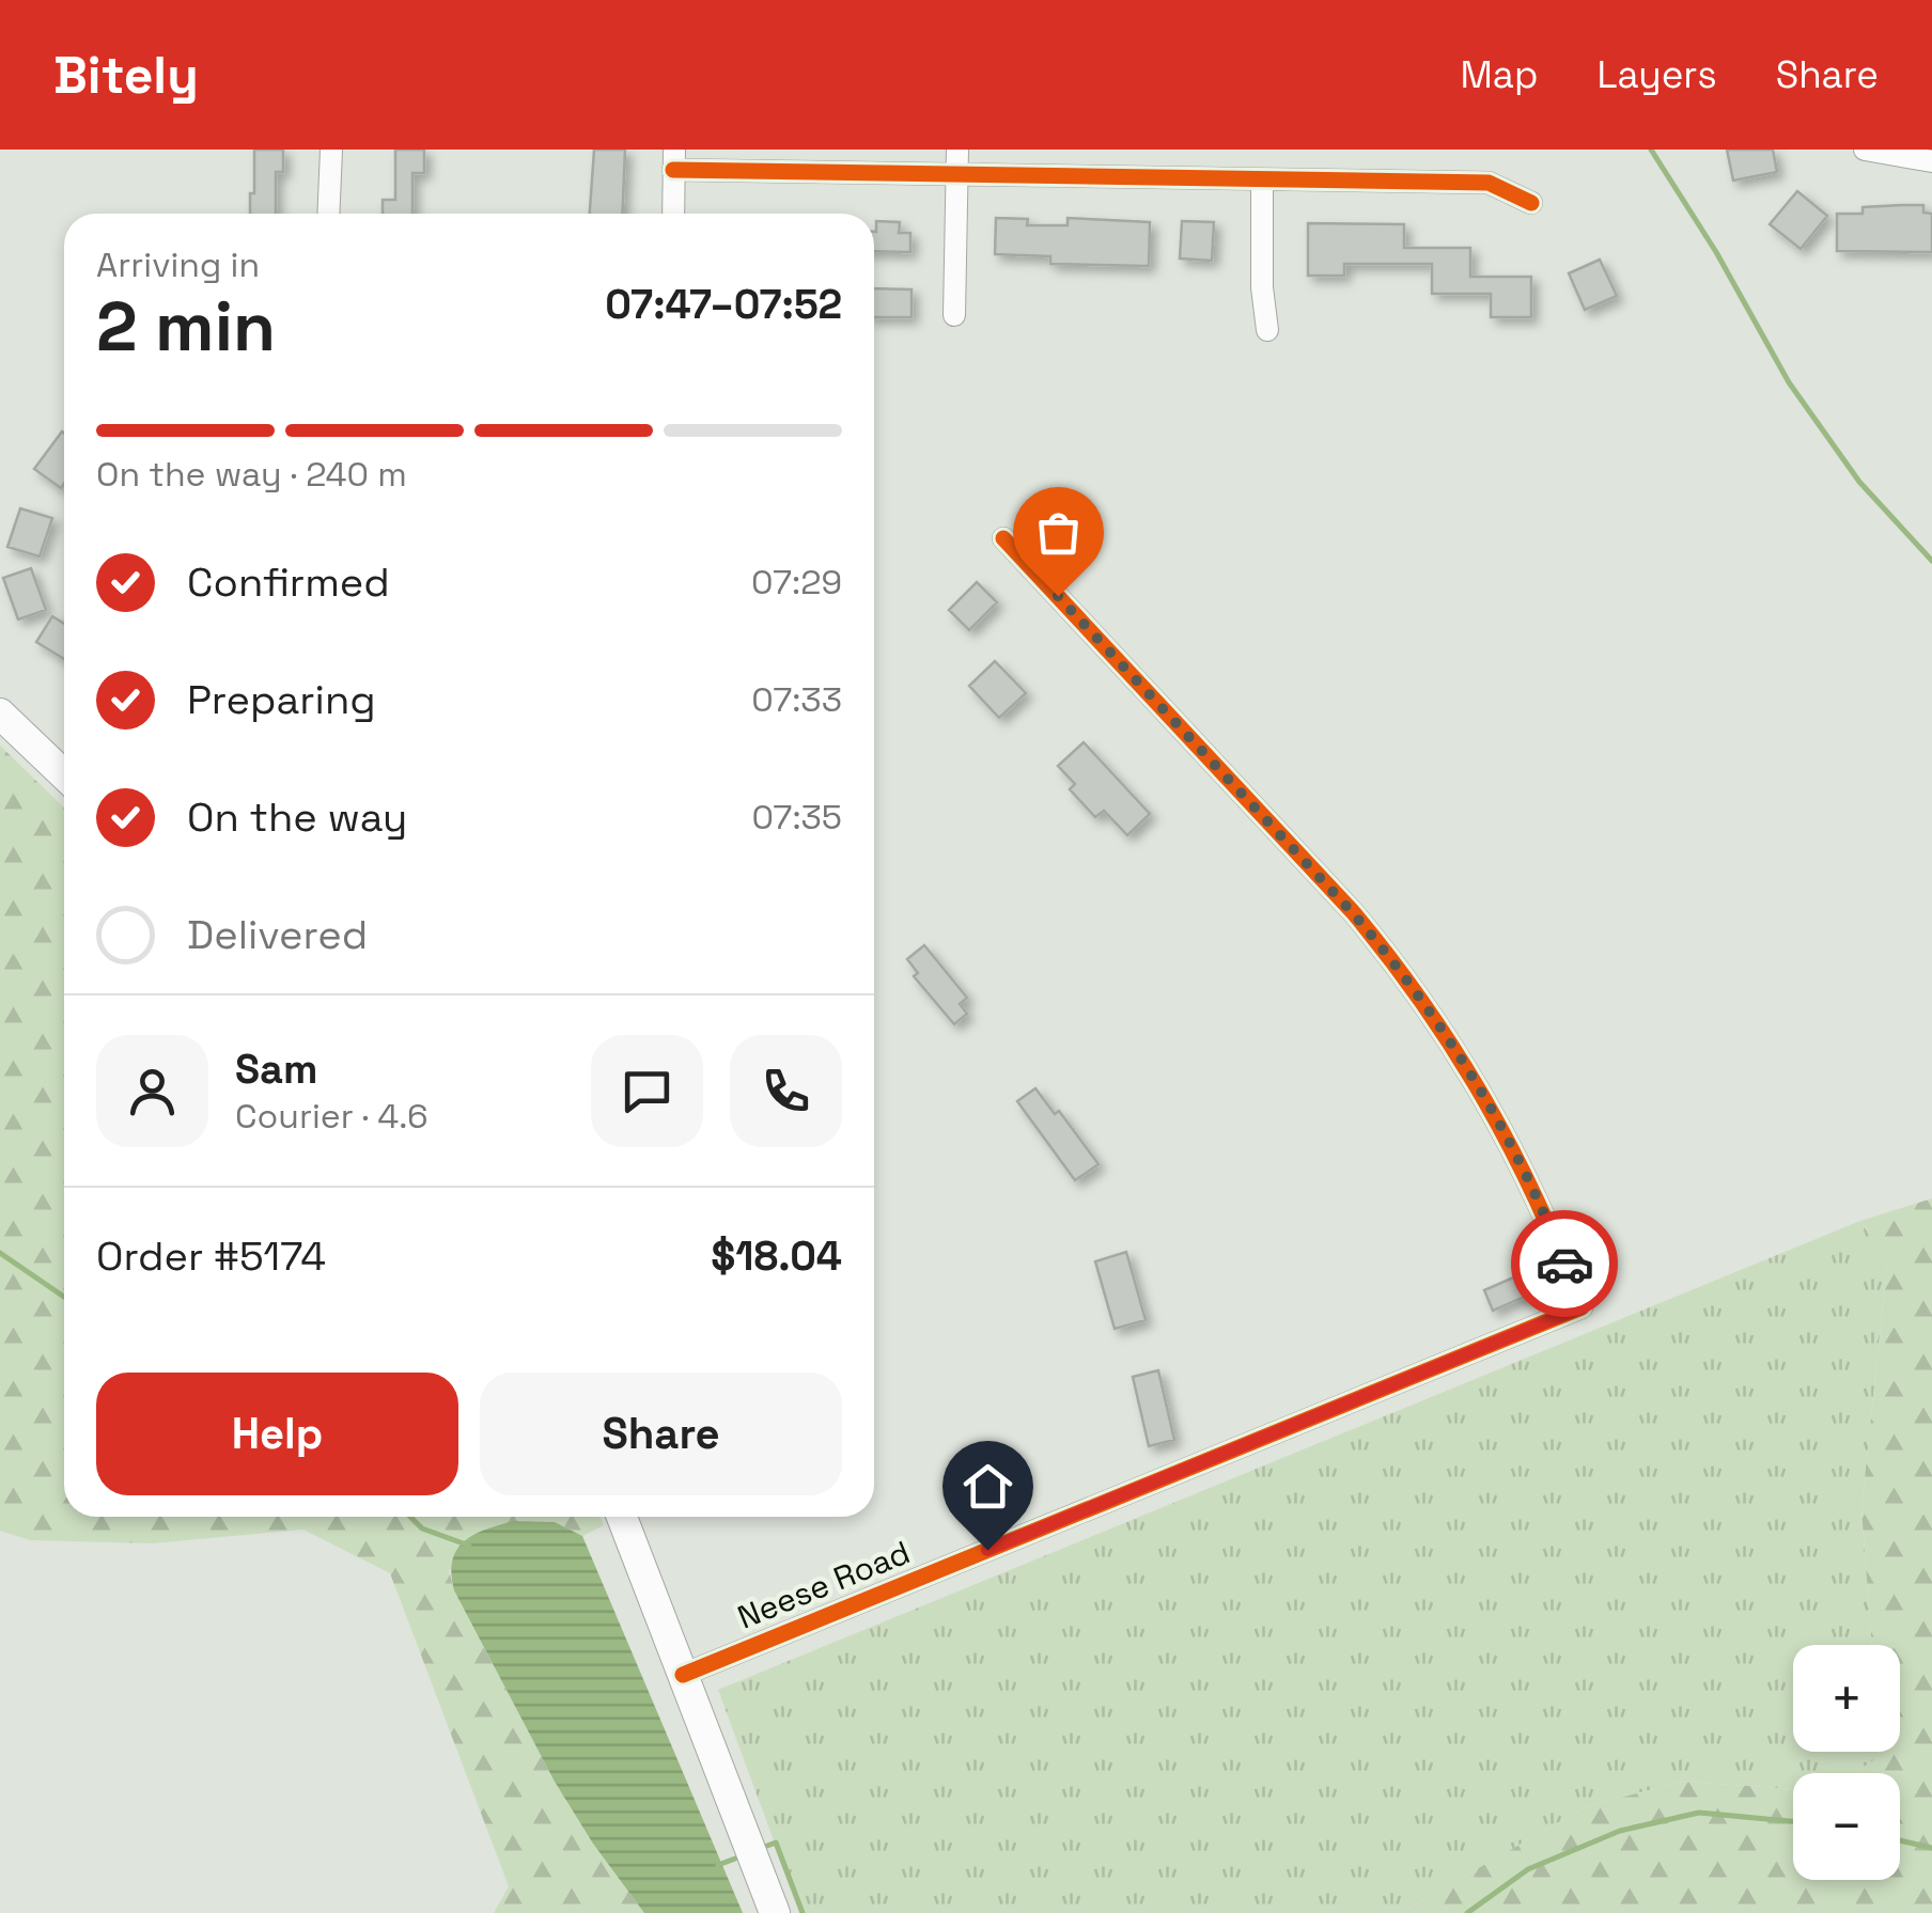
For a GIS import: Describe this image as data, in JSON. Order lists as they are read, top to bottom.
{
  "streets": {
    "street": ["Neese Road"]
  },
  "page": {
    "header": "Bitely",
    "nav": ["Map", "Layers", "Share"],
    "heading": ["2 min", "Arriving in", "07:47–07:52"],
    "panel": [
      "Sam",
      "Courier · 4.6",
      "Order #5174",
      "$18.04"
    ],
    "bar": "On the way · 240 m",
    "list": [
      ["Confirmed", "07:29"],
      ["Preparing", "07:33"],
      ["On the way", "07:35"],
      "Delivered"
    ],
    "buttons": ["Help", "Share"],
    "map_buttons": ["+", "−"]
  }
}
